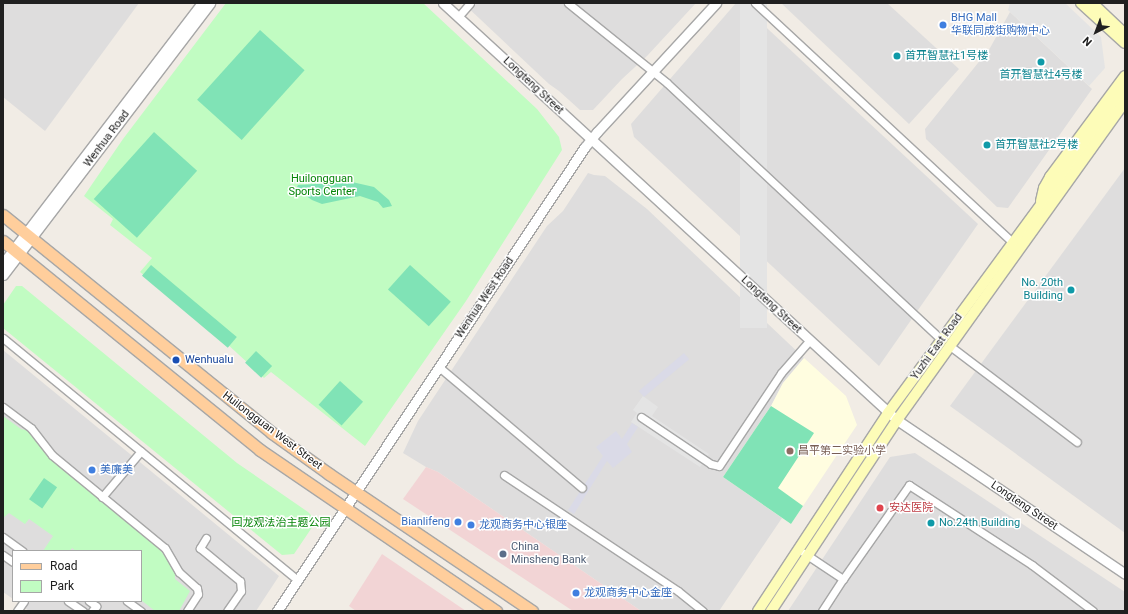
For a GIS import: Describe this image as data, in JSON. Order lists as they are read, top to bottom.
{
  "streets": {
    "main road": ["Yuzhi East Road", "Huilongguan West Street"],
    "street": ["Longteng Street", "Wenhua Road", "Wenhua West Road"]
  },
  "crossings": [
    ["Longteng Street", "Wenhua West Road"],
    ["Longteng Street", "Yuzhi East Road"],
    ["Wenhua Road", "Huilongguan West Street"],
    ["Wenhua West Road", "Huilongguan West Street"]
  ],
  "parks": ["Huilongguan Sports Center", "回龙观法治主题公园"],
  "places": [
    "BHG Mall 华联同成街购物中心",
    "首开智慧社1号楼",
    "首开智慧社4号楼",
    "首开智慧社2号楼",
    "No. 20th Building",
    "Wenhualu",
    "昌平第二实验小学",
    "美廉美",
    "安达医院",
    "Bianlifeng",
    "No.24th Building",
    "龙观商务中心银座",
    "China Minsheng Bank",
    "龙观商务中心金座"
  ],
  "legend": ["Road", "Park"],
  "north": "bottom left"
}
